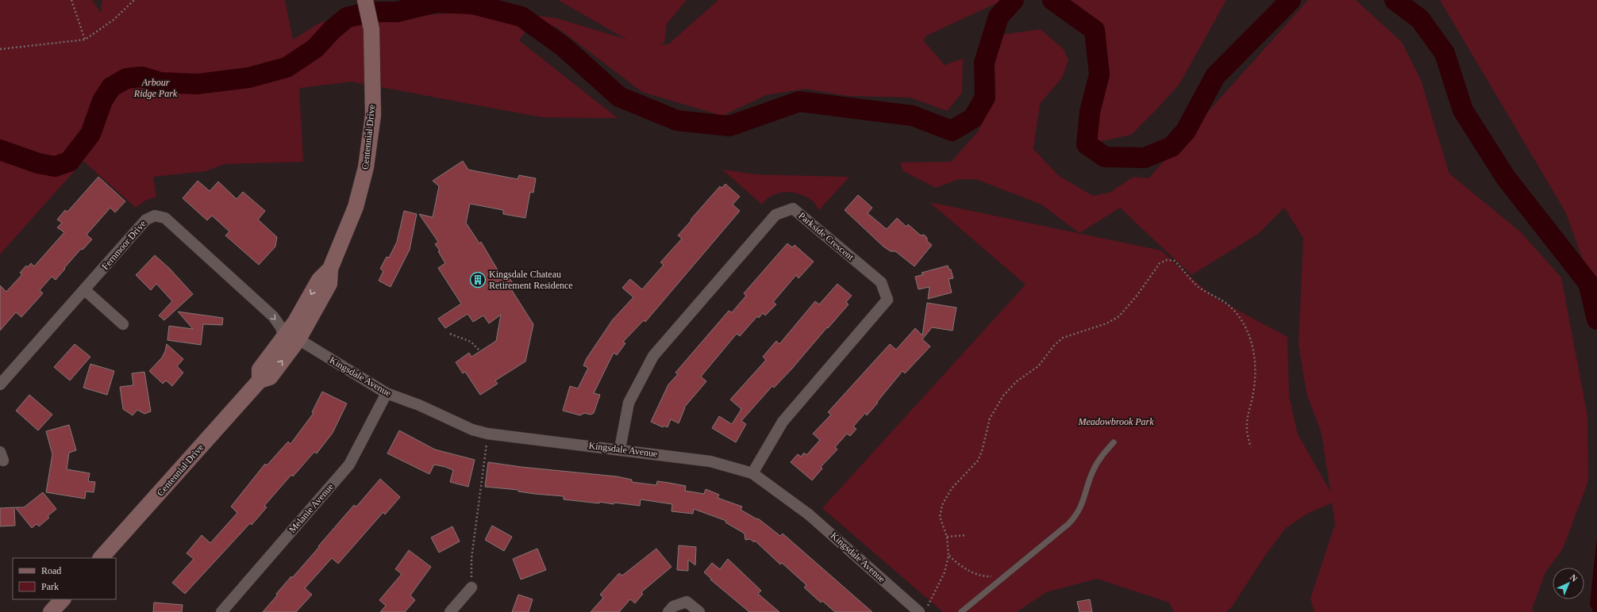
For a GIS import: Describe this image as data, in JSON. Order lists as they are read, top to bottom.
{
  "streets": {
    "main road": ["Centennial Drive"],
    "street": [
      "Parkside Crescent",
      "Fernmoor Drive",
      "Kingsdale Avenue",
      "Melanie Avenue"
    ]
  },
  "crossings": [
    ["Centennial Drive", "Fernmoor Drive"],
    ["Centennial Drive", "Kingsdale Avenue"],
    ["Parkside Crescent", "Kingsdale Avenue"],
    ["Fernmoor Drive", "Kingsdale Avenue"],
    ["Kingsdale Avenue", "Melanie Avenue"]
  ],
  "parks": ["Arbour Ridge Park", "Meadowbrook Park"],
  "places": {
    "building": ["Kingsdale Chateau Retirement Residence"]
  },
  "legend": ["Road", "Park"],
  "north": "top right"
}
